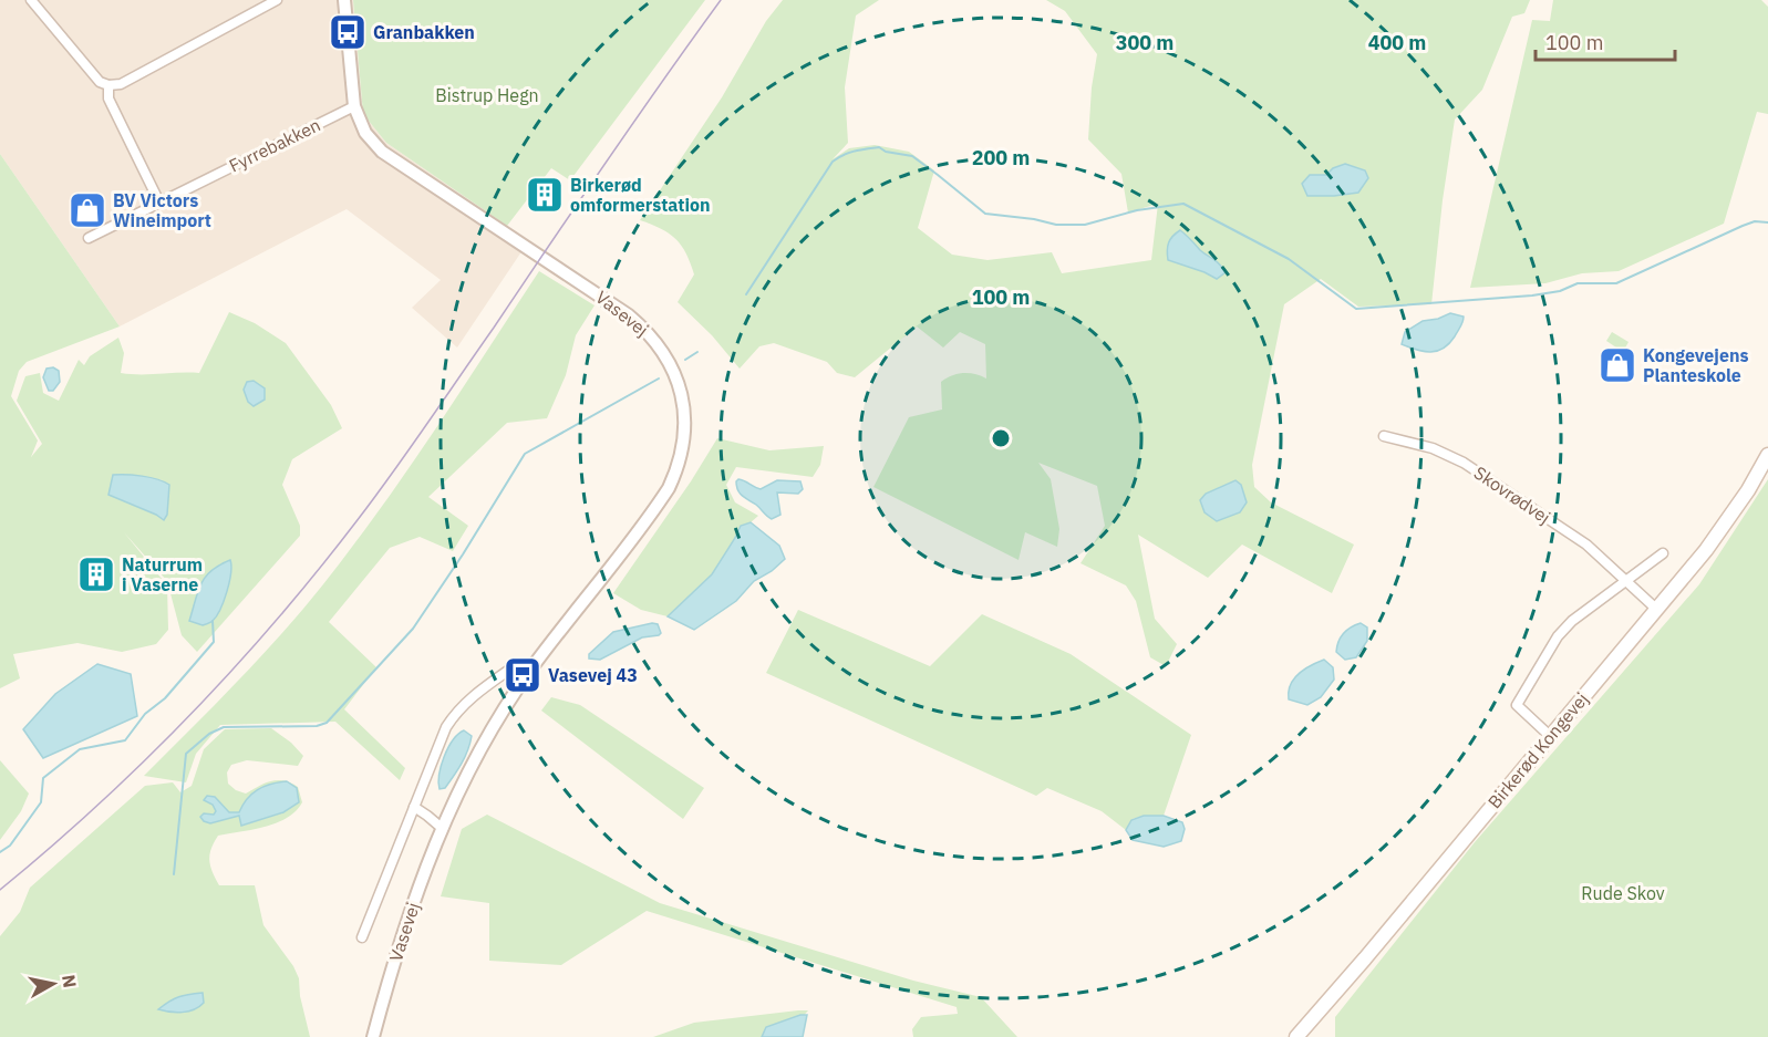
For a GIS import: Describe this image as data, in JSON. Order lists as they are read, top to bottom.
{
  "streets": {
    "main road": ["Birkerød Kongevej"],
    "street": ["Fyrrebakken", "Vasevej", "Skovrødvej"]
  },
  "crossings": [
    ["Fyrrebakken", "Vasevej"],
    ["Skovrødvej", "Birkerød Kongevej"]
  ],
  "parks": ["Bistrup Hegn", "Rude Skov"],
  "places": {
    "bus stop": ["Granbakken", "Vasevej 43"],
    "building": ["Birkerød omformerstation", "Naturrum i Vaserne"],
    "shop": ["BV Victors Wineimport", "Kongevejens Planteskole"]
  },
  "scale_bar": "100 m",
  "north": "right",
  "rings": [
    "400 m",
    "300 m",
    "200 m",
    "100 m"
  ]
}
